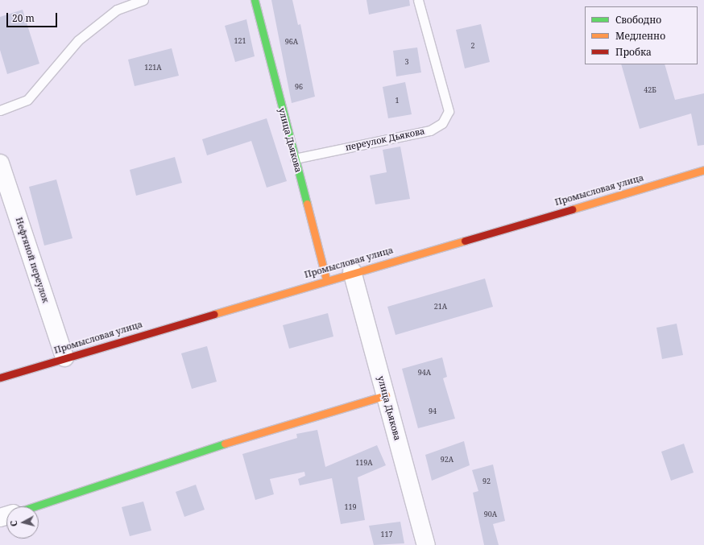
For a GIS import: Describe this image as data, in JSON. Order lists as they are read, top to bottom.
{
  "streets": {
    "street": ["улица Дьякова", "Промысловая улица", "Нефтяной переулок"],
    "lane": ["переулок Дьякова"]
  },
  "crossings": [
    ["переулок Дьякова", "улица Дьякова"],
    ["улица Дьякова", "Промысловая улица"],
    ["Промысловая улица", "Нефтяной переулок"]
  ],
  "house_numbers": [
    "121",
    "96А",
    "2",
    "3",
    "121А",
    "96",
    "42Б",
    "1",
    "21А",
    "94А",
    "94",
    "92А",
    "119А",
    "92",
    "119",
    "90А",
    "117"
  ],
  "legend": ["Свободно", "Медленно", "Пробка"],
  "scale_bar": "20 m",
  "north": "left"
}
